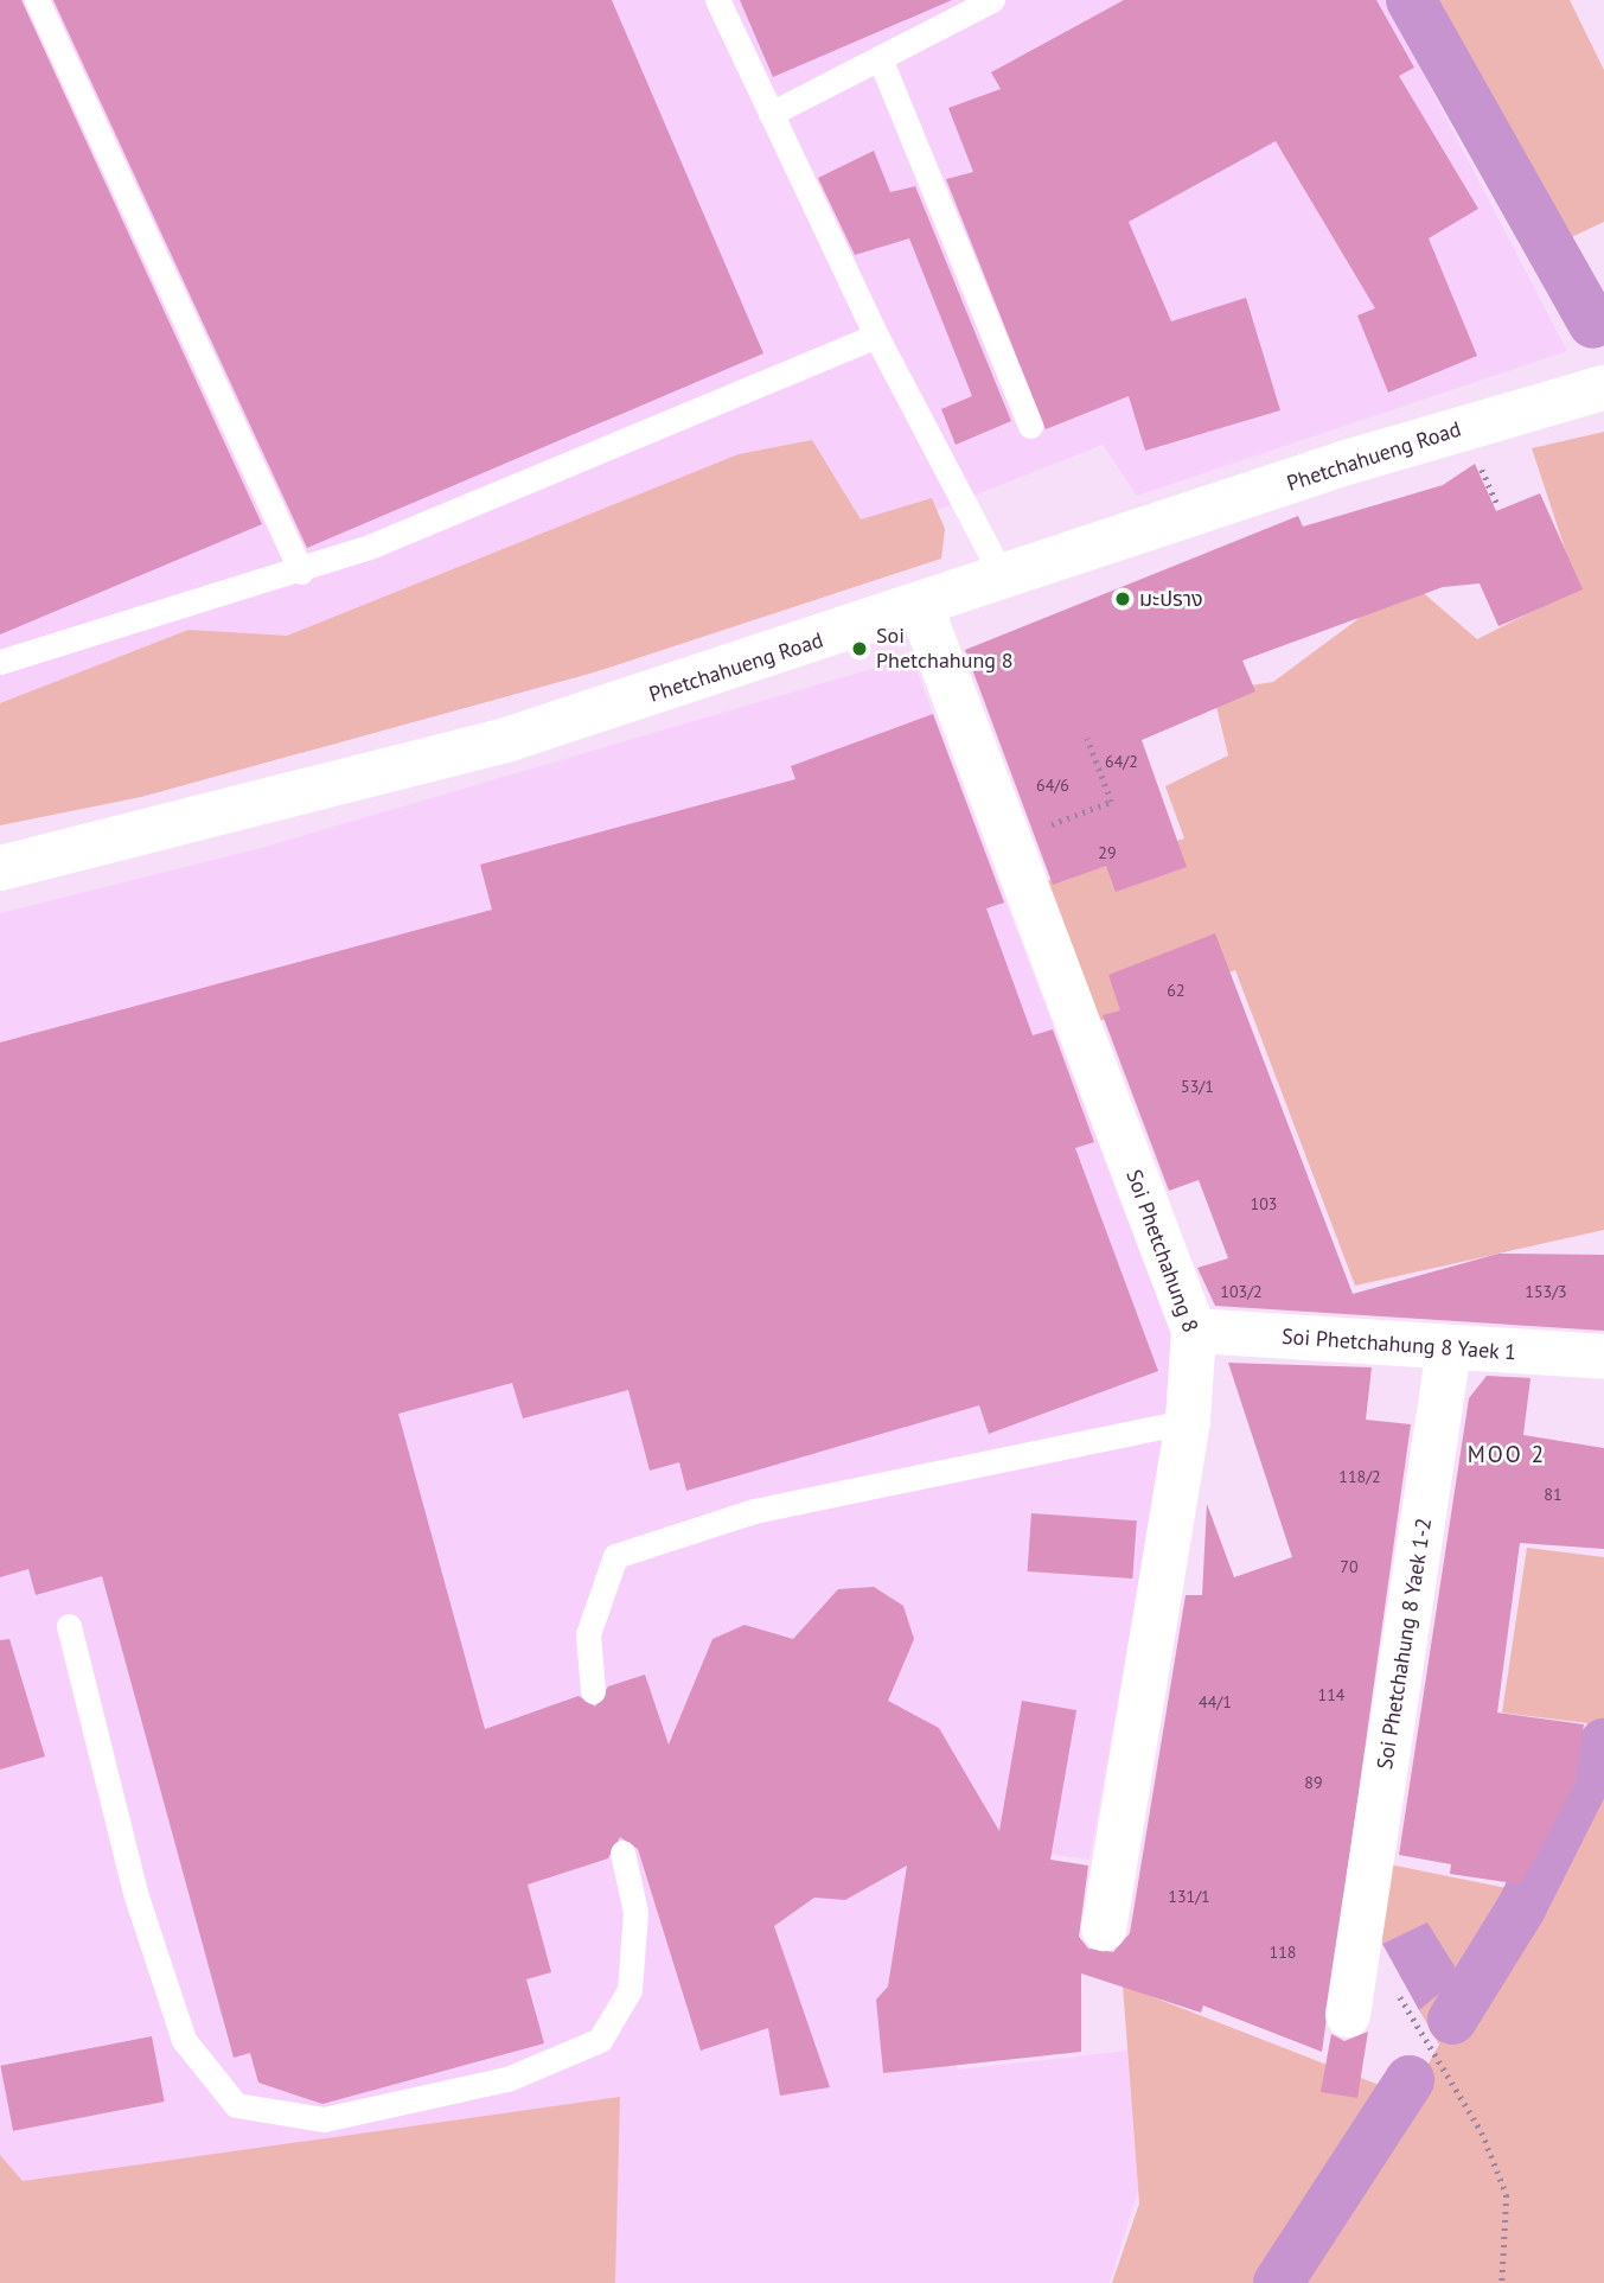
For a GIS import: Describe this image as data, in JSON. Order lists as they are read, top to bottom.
{
  "streets": {
    "street": [
      "Phetchahueng Road",
      "Soi Phetchahung 8",
      "Soi Phetchahung 8 Yaek 1",
      "Soi Phetchahung 8 Yaek 1-2"
    ]
  },
  "crossings": [
    ["Phetchahueng Road", "Soi Phetchahung 8"],
    ["Soi Phetchahung 8", "Soi Phetchahung 8 Yaek 1"],
    ["Soi Phetchahung 8 Yaek 1", "Soi Phetchahung 8 Yaek 1-2"]
  ],
  "districts": ["MOO 2"],
  "places": ["มะปราง", "Soi Phetchahung 8"],
  "house_numbers": [
    "64/2",
    "64/6",
    "29",
    "62",
    "53/1",
    "103",
    "103/2",
    "153/3",
    "118/2",
    "81",
    "70",
    "114",
    "44/1",
    "89",
    "131/1",
    "118"
  ]
}
